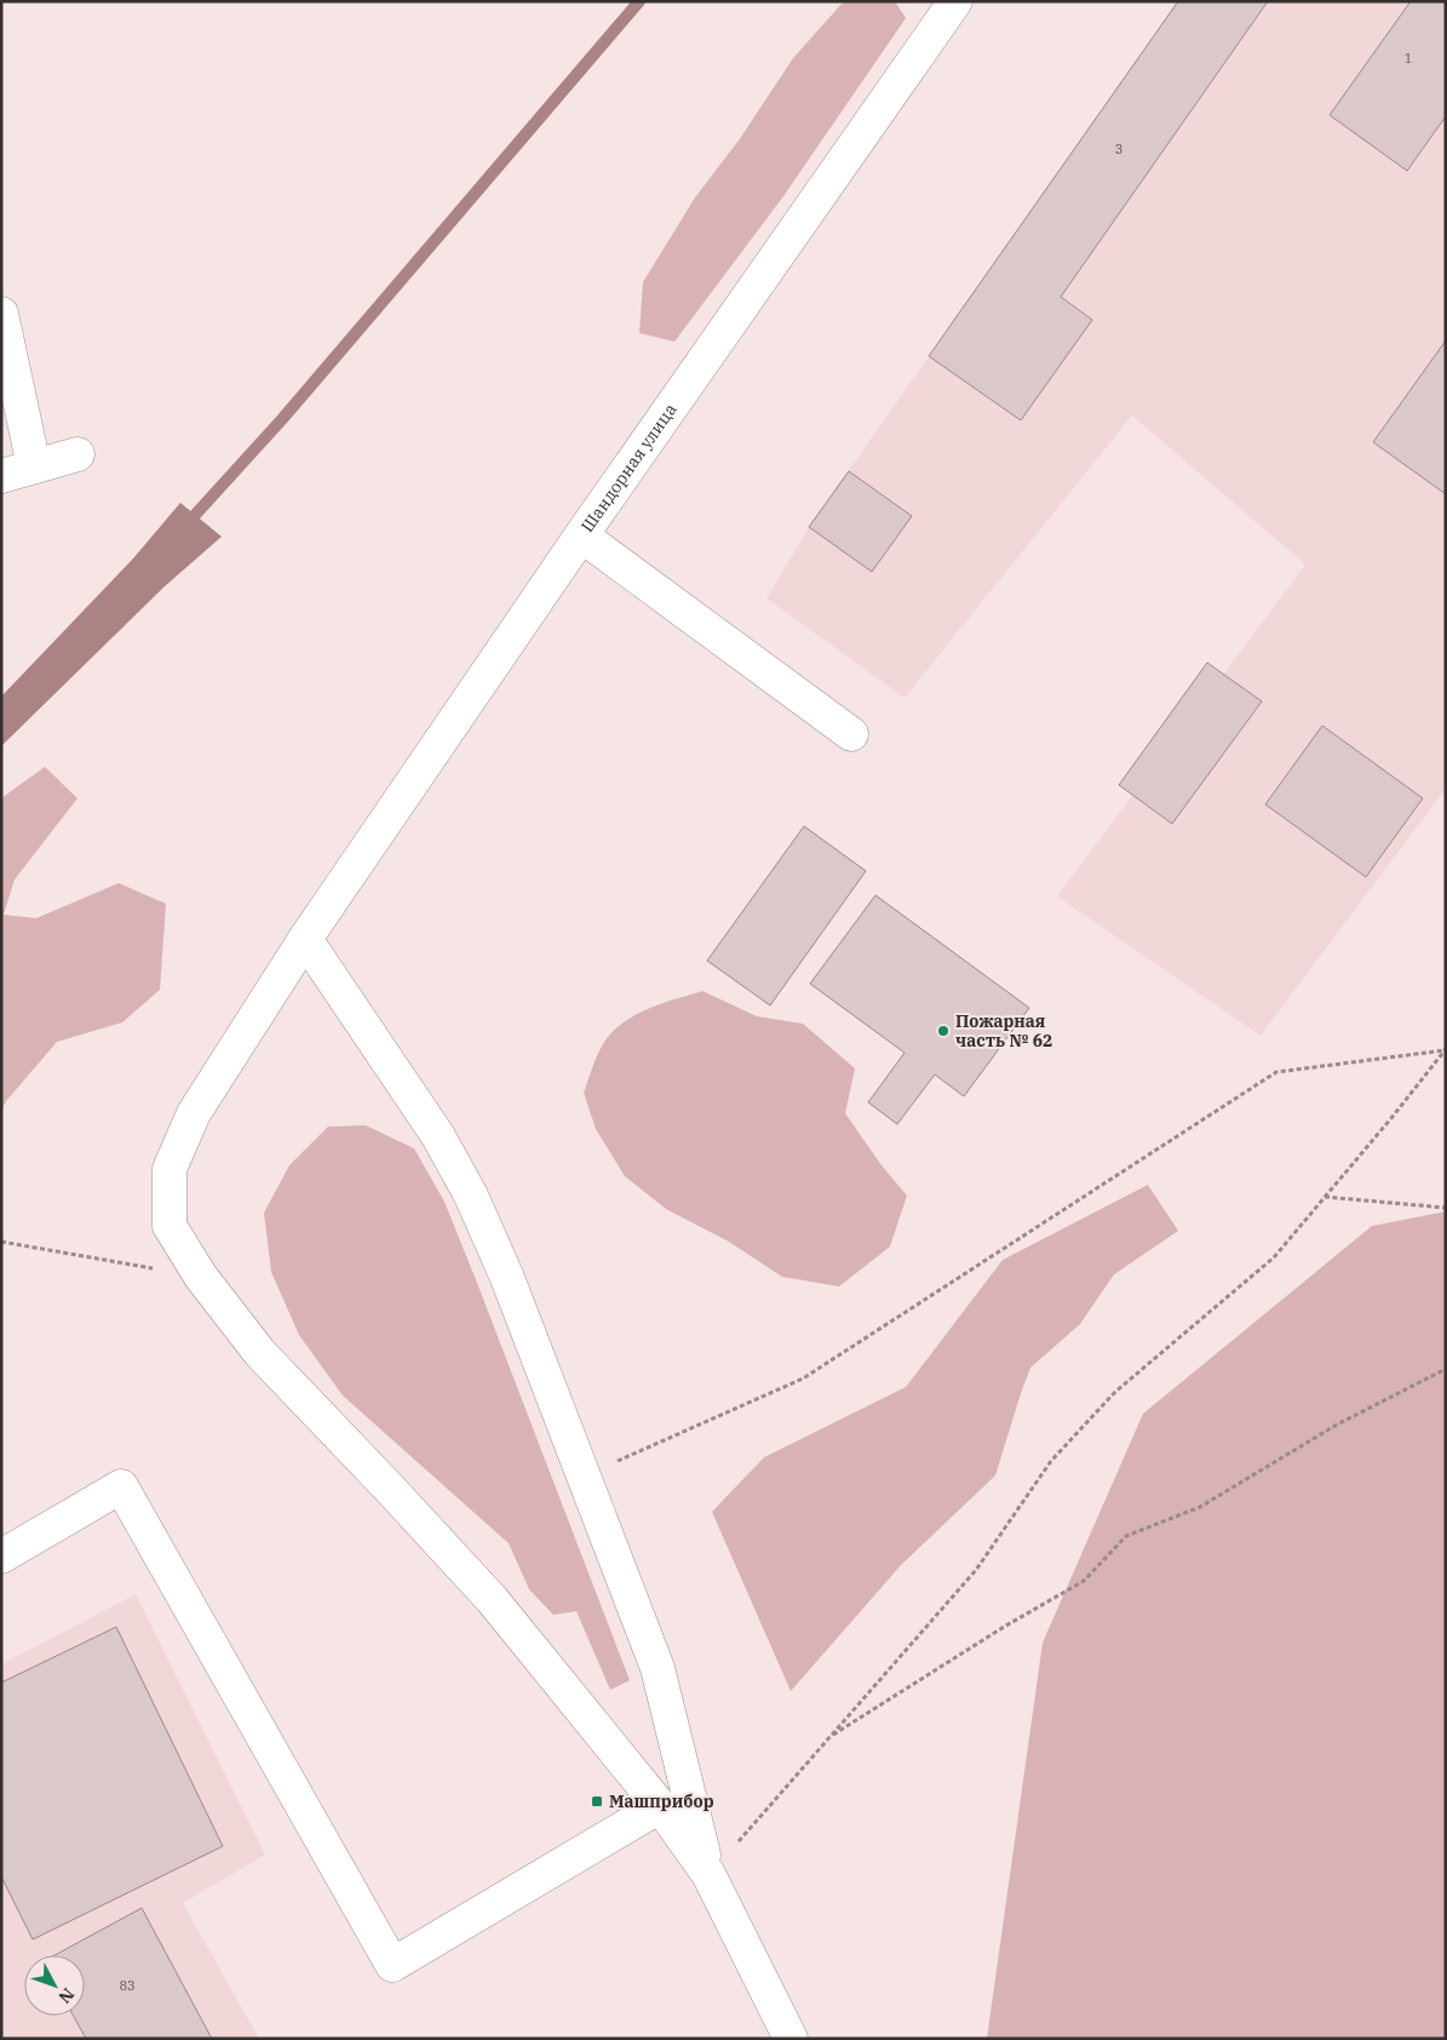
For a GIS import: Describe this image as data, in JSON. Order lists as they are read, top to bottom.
{
  "streets": {
    "street": ["Шандорная улица"]
  },
  "places": {
    "other": ["Пожарная часть № 62"],
    "transit": ["Машприбор"]
  },
  "house_numbers": ["1", "3", "83"],
  "north": "bottom right"
}
